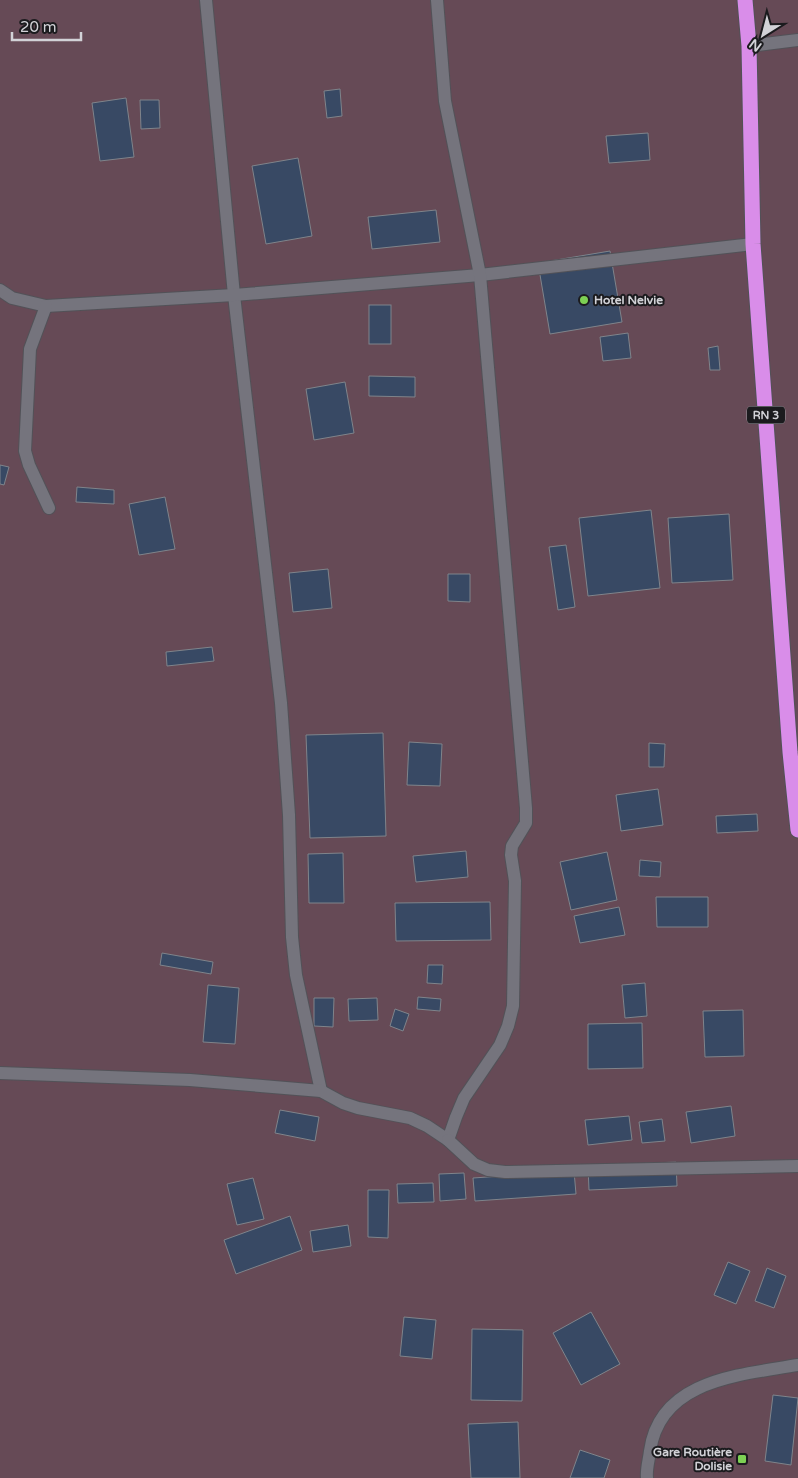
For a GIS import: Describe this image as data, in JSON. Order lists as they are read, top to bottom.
{
  "streets": {
    "highway": ["RN 3"]
  },
  "places": {
    "other": ["Hotel Nelvie"],
    "transit": ["Gare Routière Dolisie"]
  },
  "scale_bar": "20 m",
  "north": "bottom left"
}
